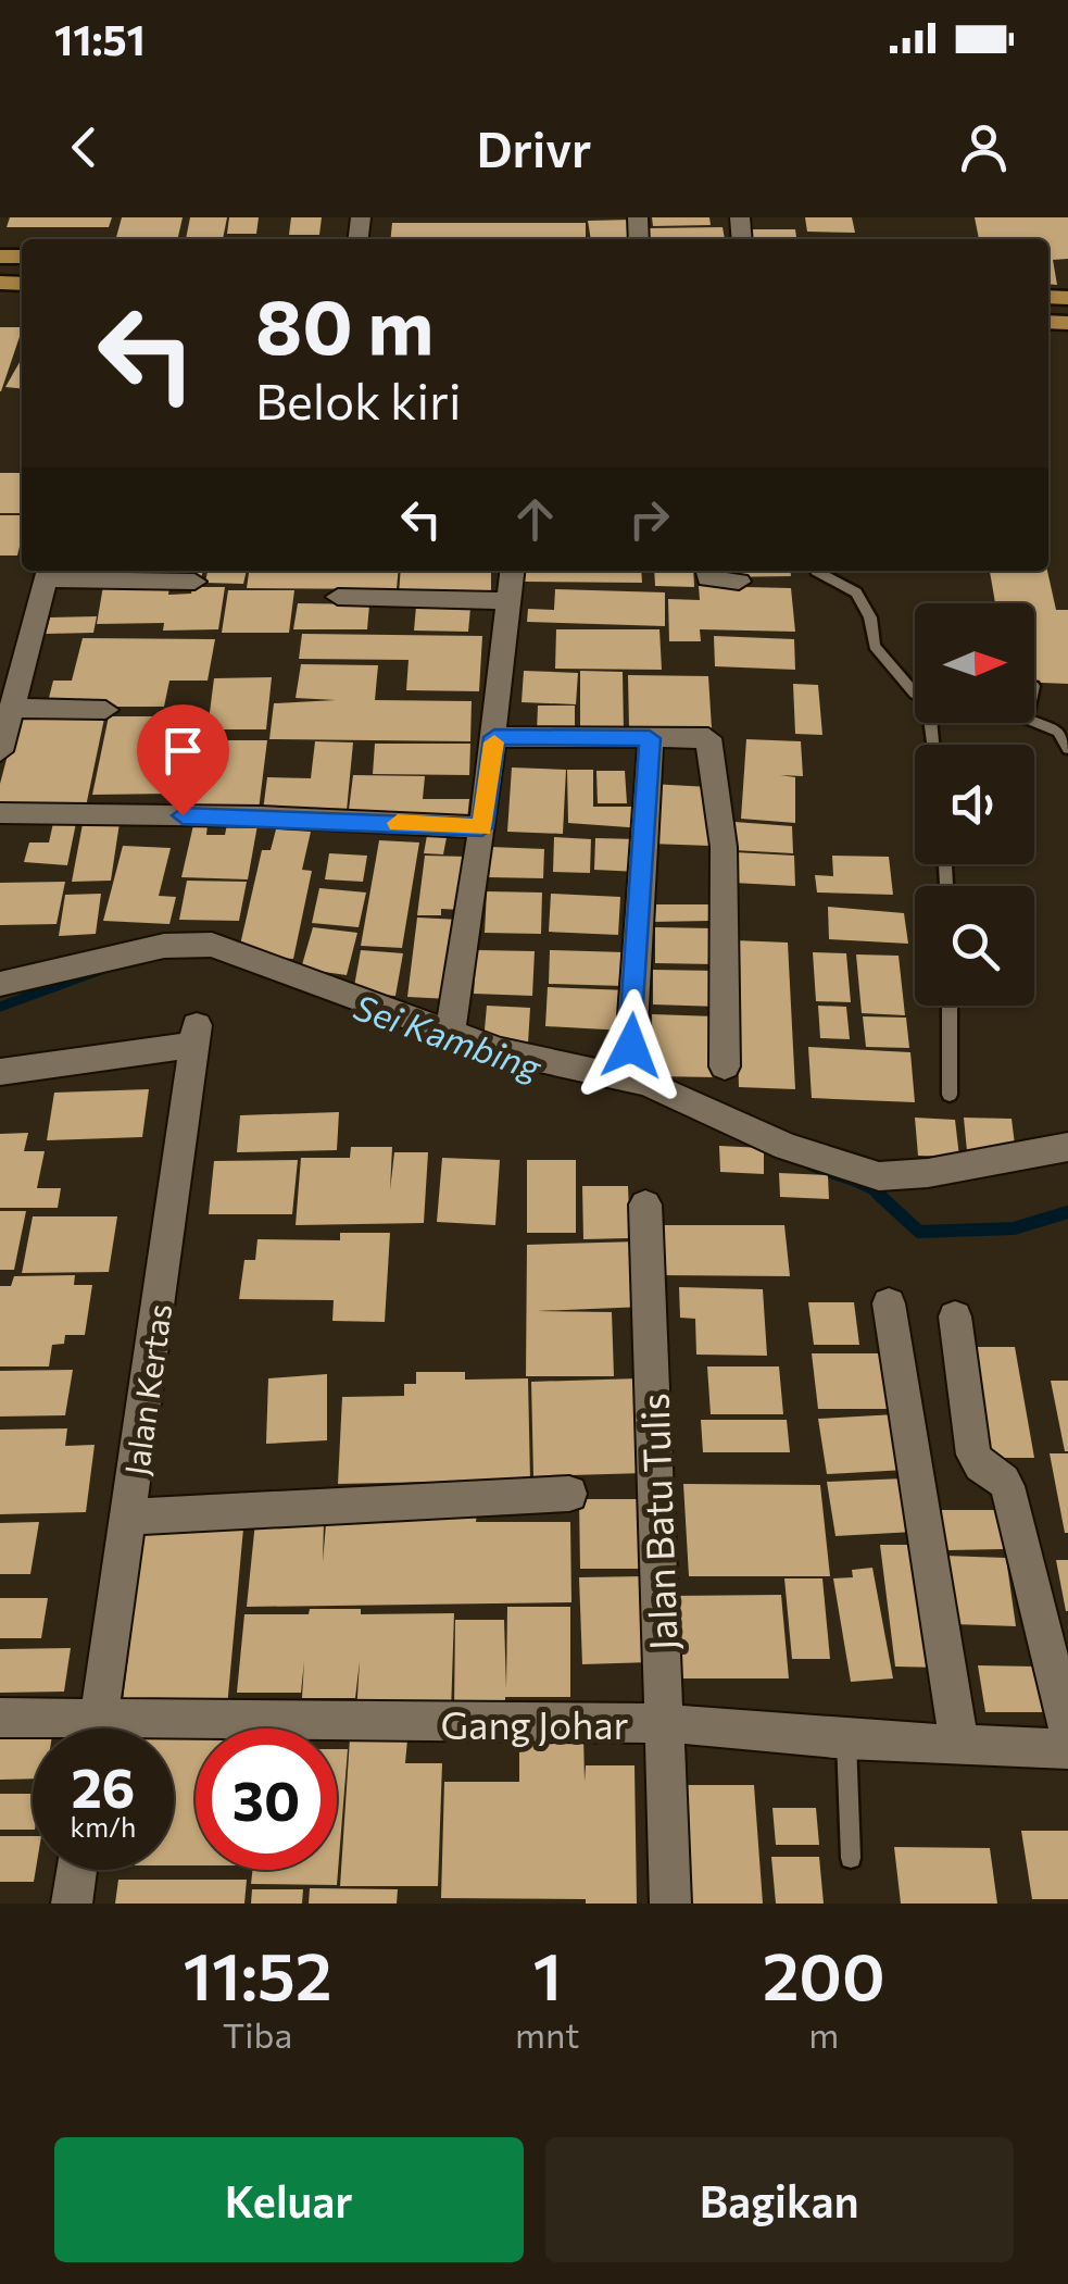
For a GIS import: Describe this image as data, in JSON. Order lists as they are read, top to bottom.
{
  "streets": {
    "street": ["Jalan Kertas", "Jalan Batu Tulis", "Gang Johar"]
  },
  "crossings": [
    ["Jalan Batu Tulis", "Gang Johar"]
  ],
  "water": ["Sei Kambing"],
  "north": "right",
  "page": {
    "status": "11:51",
    "header": "Drivr",
    "turn": ["80 m", "Belok kiri"],
    "speed": "26 km/h",
    "limit": "30",
    "eta": [
      "11:52",
      "Tiba",
      "1",
      "mnt",
      "200",
      "m"
    ],
    "buttons": ["Keluar", "Bagikan"]
  }
}
